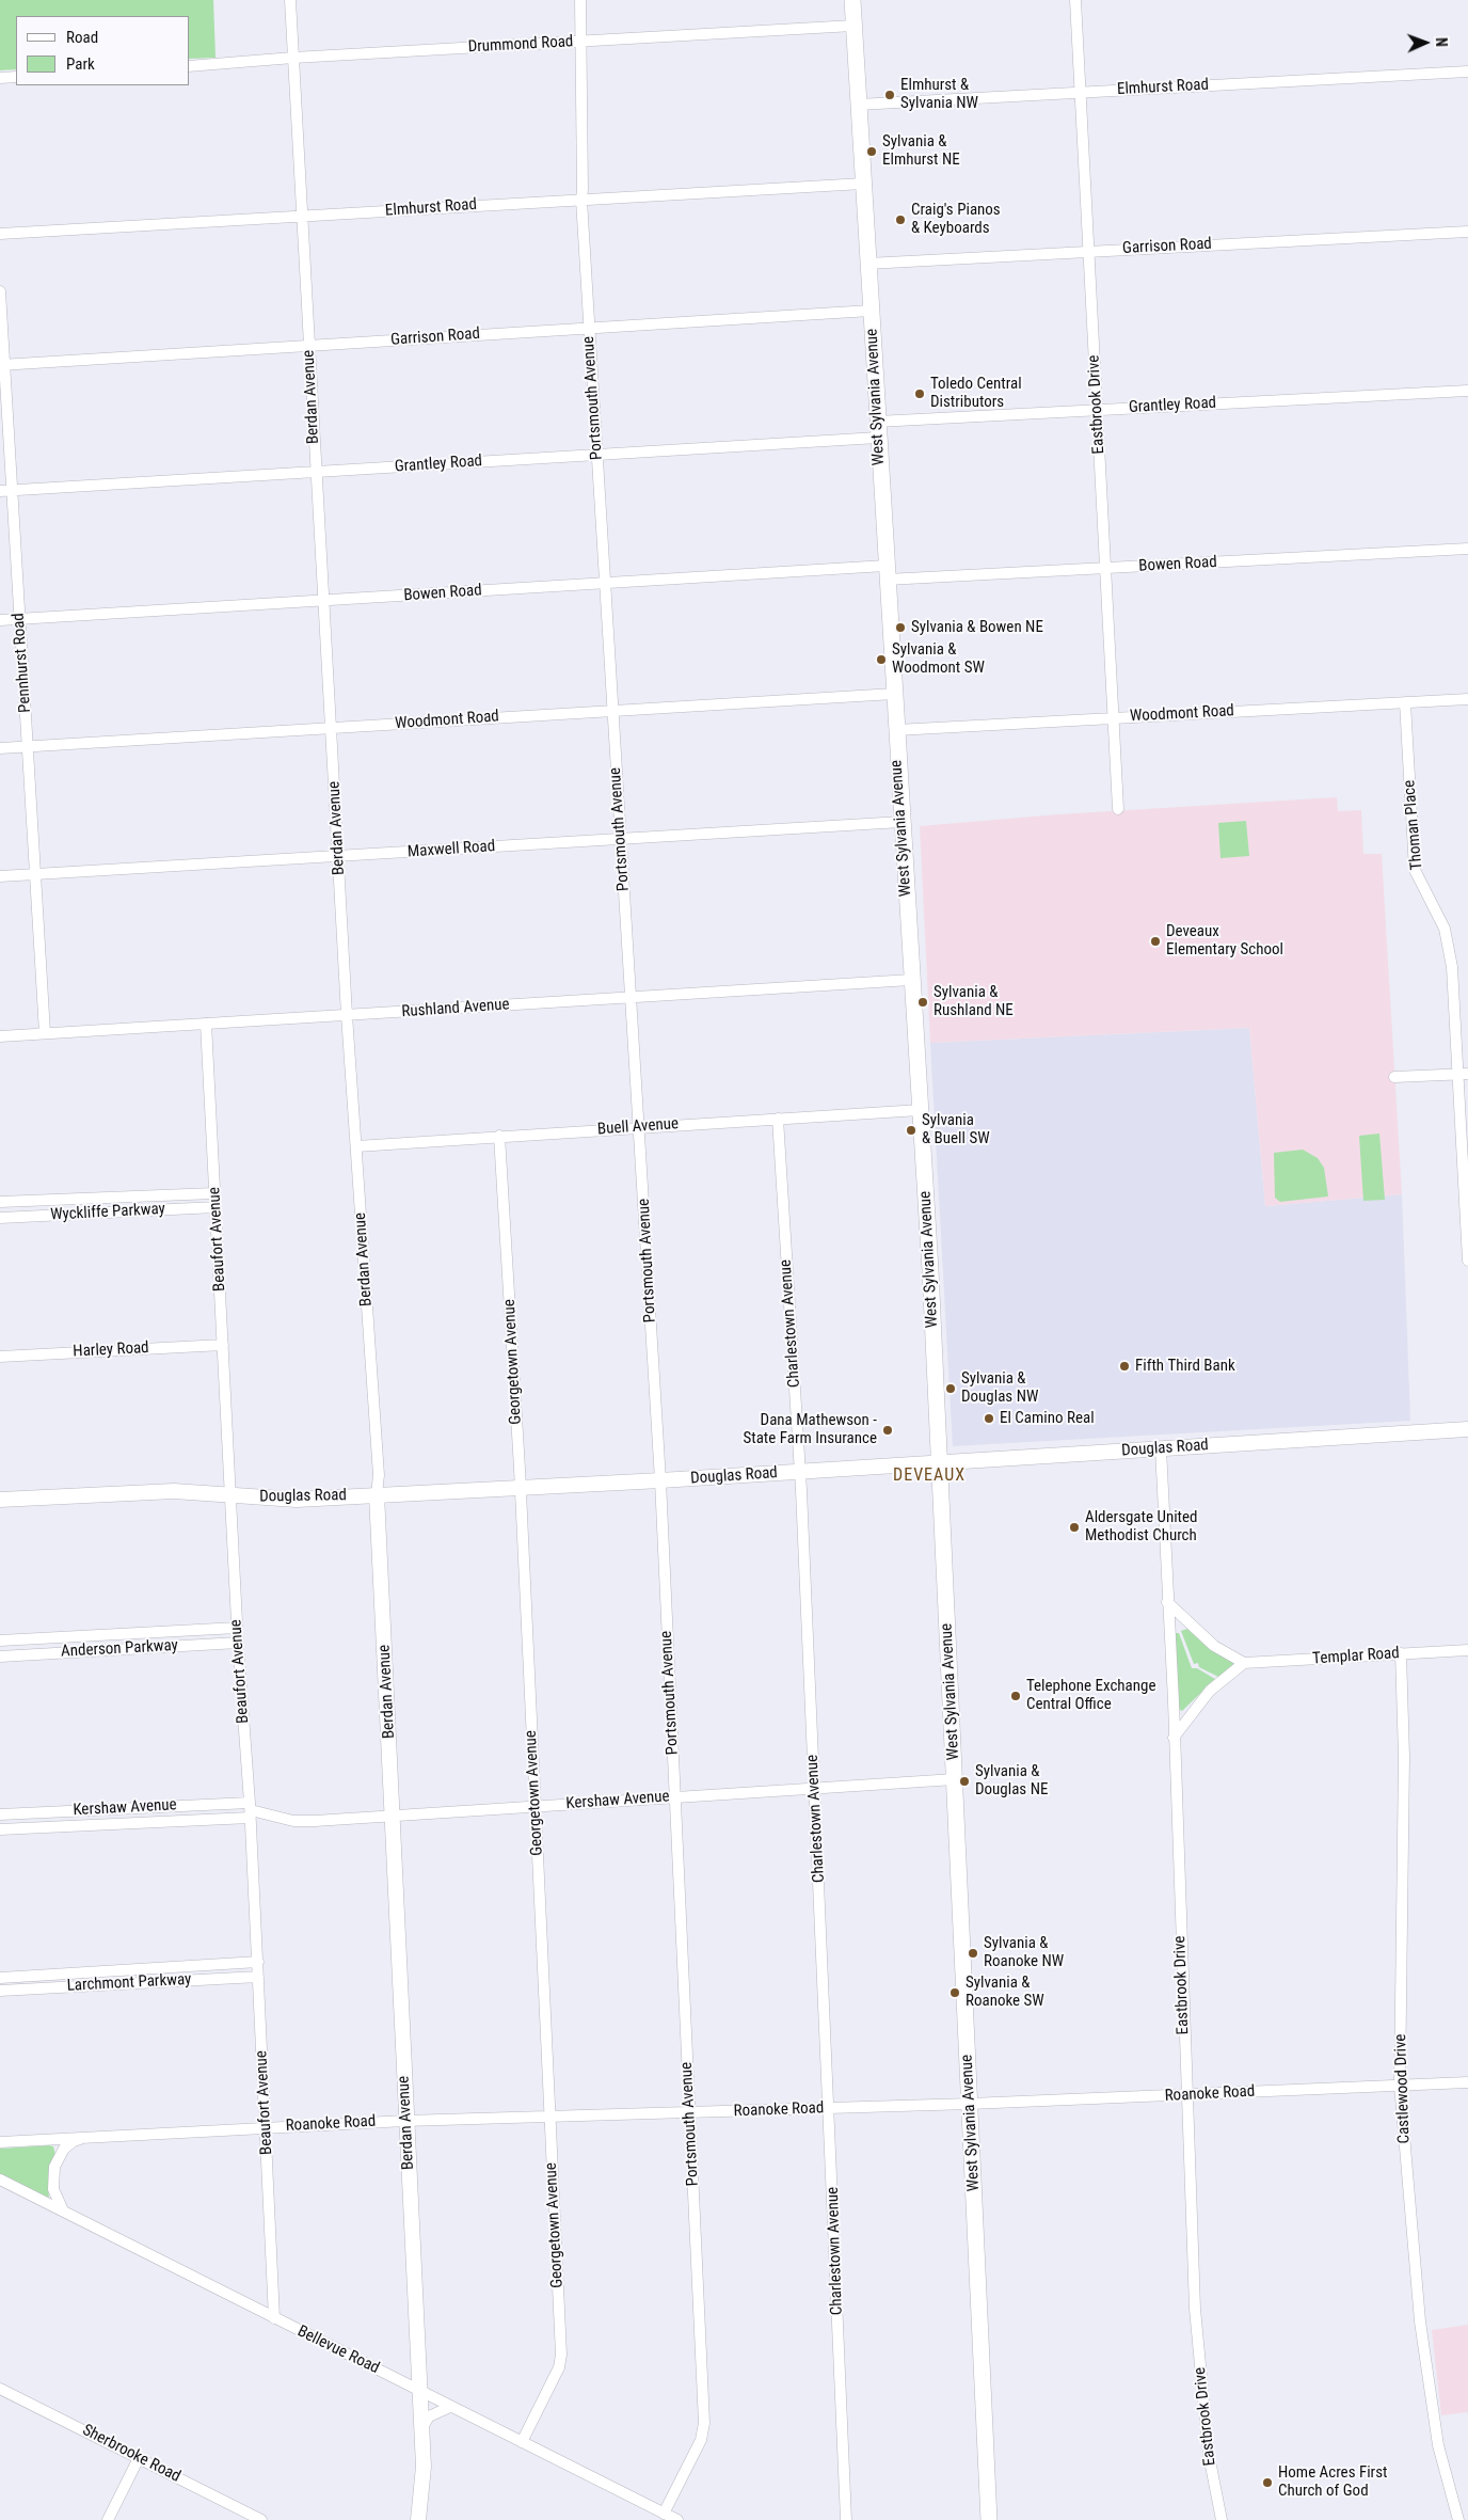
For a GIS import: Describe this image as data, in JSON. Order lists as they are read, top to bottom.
{
  "streets": {
    "main road": ["West Sylvania Avenue"],
    "street": [
      "Drummond Road",
      "Elmhurst Road",
      "Garrison Road",
      "Berdan Avenue",
      "Portsmouth Avenue",
      "Eastbrook Drive",
      "Grantley Road",
      "Bowen Road",
      "Pennhurst Road",
      "Woodmont Road",
      "Thoman Place",
      "Maxwell Road",
      "Rushland Avenue",
      "Buell Avenue",
      "Wyckliffe Parkway",
      "Beaufort Avenue",
      "Charlestown Avenue",
      "Harley Road",
      "Georgetown Avenue",
      "Douglas Road",
      "Anderson Parkway",
      "Templar Road",
      "Kershaw Avenue",
      "Larchmont Parkway",
      "Castlewood Drive",
      "Roanoke Road",
      "Bellevue Road",
      "Sherbrooke Road"
    ]
  },
  "crossings": [
    ["Drummond Road", "Berdan Avenue"],
    ["Drummond Road", "West Sylvania Avenue"],
    ["Drummond Road", "Portsmouth Avenue"],
    ["Elmhurst Road", "Berdan Avenue"],
    ["Elmhurst Road", "West Sylvania Avenue"],
    ["Elmhurst Road", "Portsmouth Avenue"],
    ["Elmhurst Road", "Eastbrook Drive"],
    ["Garrison Road", "Berdan Avenue"],
    ["Garrison Road", "West Sylvania Avenue"],
    ["Garrison Road", "Portsmouth Avenue"],
    ["Garrison Road", "Eastbrook Drive"],
    ["Garrison Road", "Pennhurst Road"],
    ["Berdan Avenue", "Grantley Road"],
    ["Berdan Avenue", "Bowen Road"],
    ["Berdan Avenue", "Woodmont Road"],
    ["Berdan Avenue", "Maxwell Road"],
    ["Berdan Avenue", "Rushland Avenue"],
    ["Berdan Avenue", "Buell Avenue"],
    ["Berdan Avenue", "Douglas Road"],
    ["Berdan Avenue", "Kershaw Avenue"],
    ["Berdan Avenue", "Roanoke Road"],
    ["Berdan Avenue", "Bellevue Road"],
    ["West Sylvania Avenue", "Grantley Road"],
    ["West Sylvania Avenue", "Bowen Road"],
    ["West Sylvania Avenue", "Woodmont Road"],
    ["West Sylvania Avenue", "Maxwell Road"],
    ["West Sylvania Avenue", "Rushland Avenue"],
    ["West Sylvania Avenue", "Buell Avenue"],
    ["West Sylvania Avenue", "Douglas Road"],
    ["West Sylvania Avenue", "Kershaw Avenue"],
    ["West Sylvania Avenue", "Roanoke Road"],
    ["Portsmouth Avenue", "Grantley Road"],
    ["Portsmouth Avenue", "Bowen Road"],
    ["Portsmouth Avenue", "Woodmont Road"],
    ["Portsmouth Avenue", "Maxwell Road"],
    ["Portsmouth Avenue", "Rushland Avenue"],
    ["Portsmouth Avenue", "Buell Avenue"],
    ["Portsmouth Avenue", "Douglas Road"],
    ["Portsmouth Avenue", "Kershaw Avenue"],
    ["Portsmouth Avenue", "Roanoke Road"],
    ["Portsmouth Avenue", "Bellevue Road"],
    ["Eastbrook Drive", "Grantley Road"],
    ["Eastbrook Drive", "Bowen Road"],
    ["Eastbrook Drive", "Woodmont Road"],
    ["Eastbrook Drive", "Douglas Road"],
    ["Eastbrook Drive", "Roanoke Road"],
    ["Grantley Road", "Pennhurst Road"],
    ["Bowen Road", "Pennhurst Road"],
    ["Pennhurst Road", "Woodmont Road"],
    ["Pennhurst Road", "Maxwell Road"],
    ["Pennhurst Road", "Rushland Avenue"],
    ["Woodmont Road", "Thoman Place"],
    ["Rushland Avenue", "Beaufort Avenue"],
    ["Buell Avenue", "Charlestown Avenue"],
    ["Buell Avenue", "Georgetown Avenue"],
    ["Wyckliffe Parkway", "Beaufort Avenue"],
    ["Beaufort Avenue", "Harley Road"],
    ["Beaufort Avenue", "Douglas Road"],
    ["Beaufort Avenue", "Anderson Parkway"],
    ["Beaufort Avenue", "Kershaw Avenue"],
    ["Beaufort Avenue", "Larchmont Parkway"],
    ["Beaufort Avenue", "Roanoke Road"],
    ["Beaufort Avenue", "Bellevue Road"],
    ["Charlestown Avenue", "Douglas Road"],
    ["Charlestown Avenue", "Kershaw Avenue"],
    ["Charlestown Avenue", "Roanoke Road"],
    ["Georgetown Avenue", "Douglas Road"],
    ["Georgetown Avenue", "Kershaw Avenue"],
    ["Georgetown Avenue", "Roanoke Road"],
    ["Georgetown Avenue", "Bellevue Road"],
    ["Templar Road", "Castlewood Drive"],
    ["Castlewood Drive", "Roanoke Road"],
    ["Roanoke Road", "Bellevue Road"]
  ],
  "districts": ["DEVEAUX"],
  "places": [
    "Elmhurst & Sylvania NW",
    "Sylvania & Elmhurst NE",
    "Craig's Pianos & Keyboards",
    "Toledo Central Distributors",
    "Sylvania & Bowen NE",
    "Sylvania & Woodmont SW",
    "Deveaux Elementary School",
    "Sylvania & Rushland NE",
    "Sylvania & Buell SW",
    "Fifth Third Bank",
    "Sylvania & Douglas NW",
    "El Camino Real",
    "Dana Mathewson - State Farm Insurance",
    "Aldersgate United Methodist Church",
    "Telephone Exchange Central Office",
    "Sylvania & Douglas NE",
    "Sylvania & Roanoke NW",
    "Sylvania & Roanoke SW",
    "Home Acres First Church of God"
  ],
  "legend": ["Road", "Park"],
  "north": "right"
}
